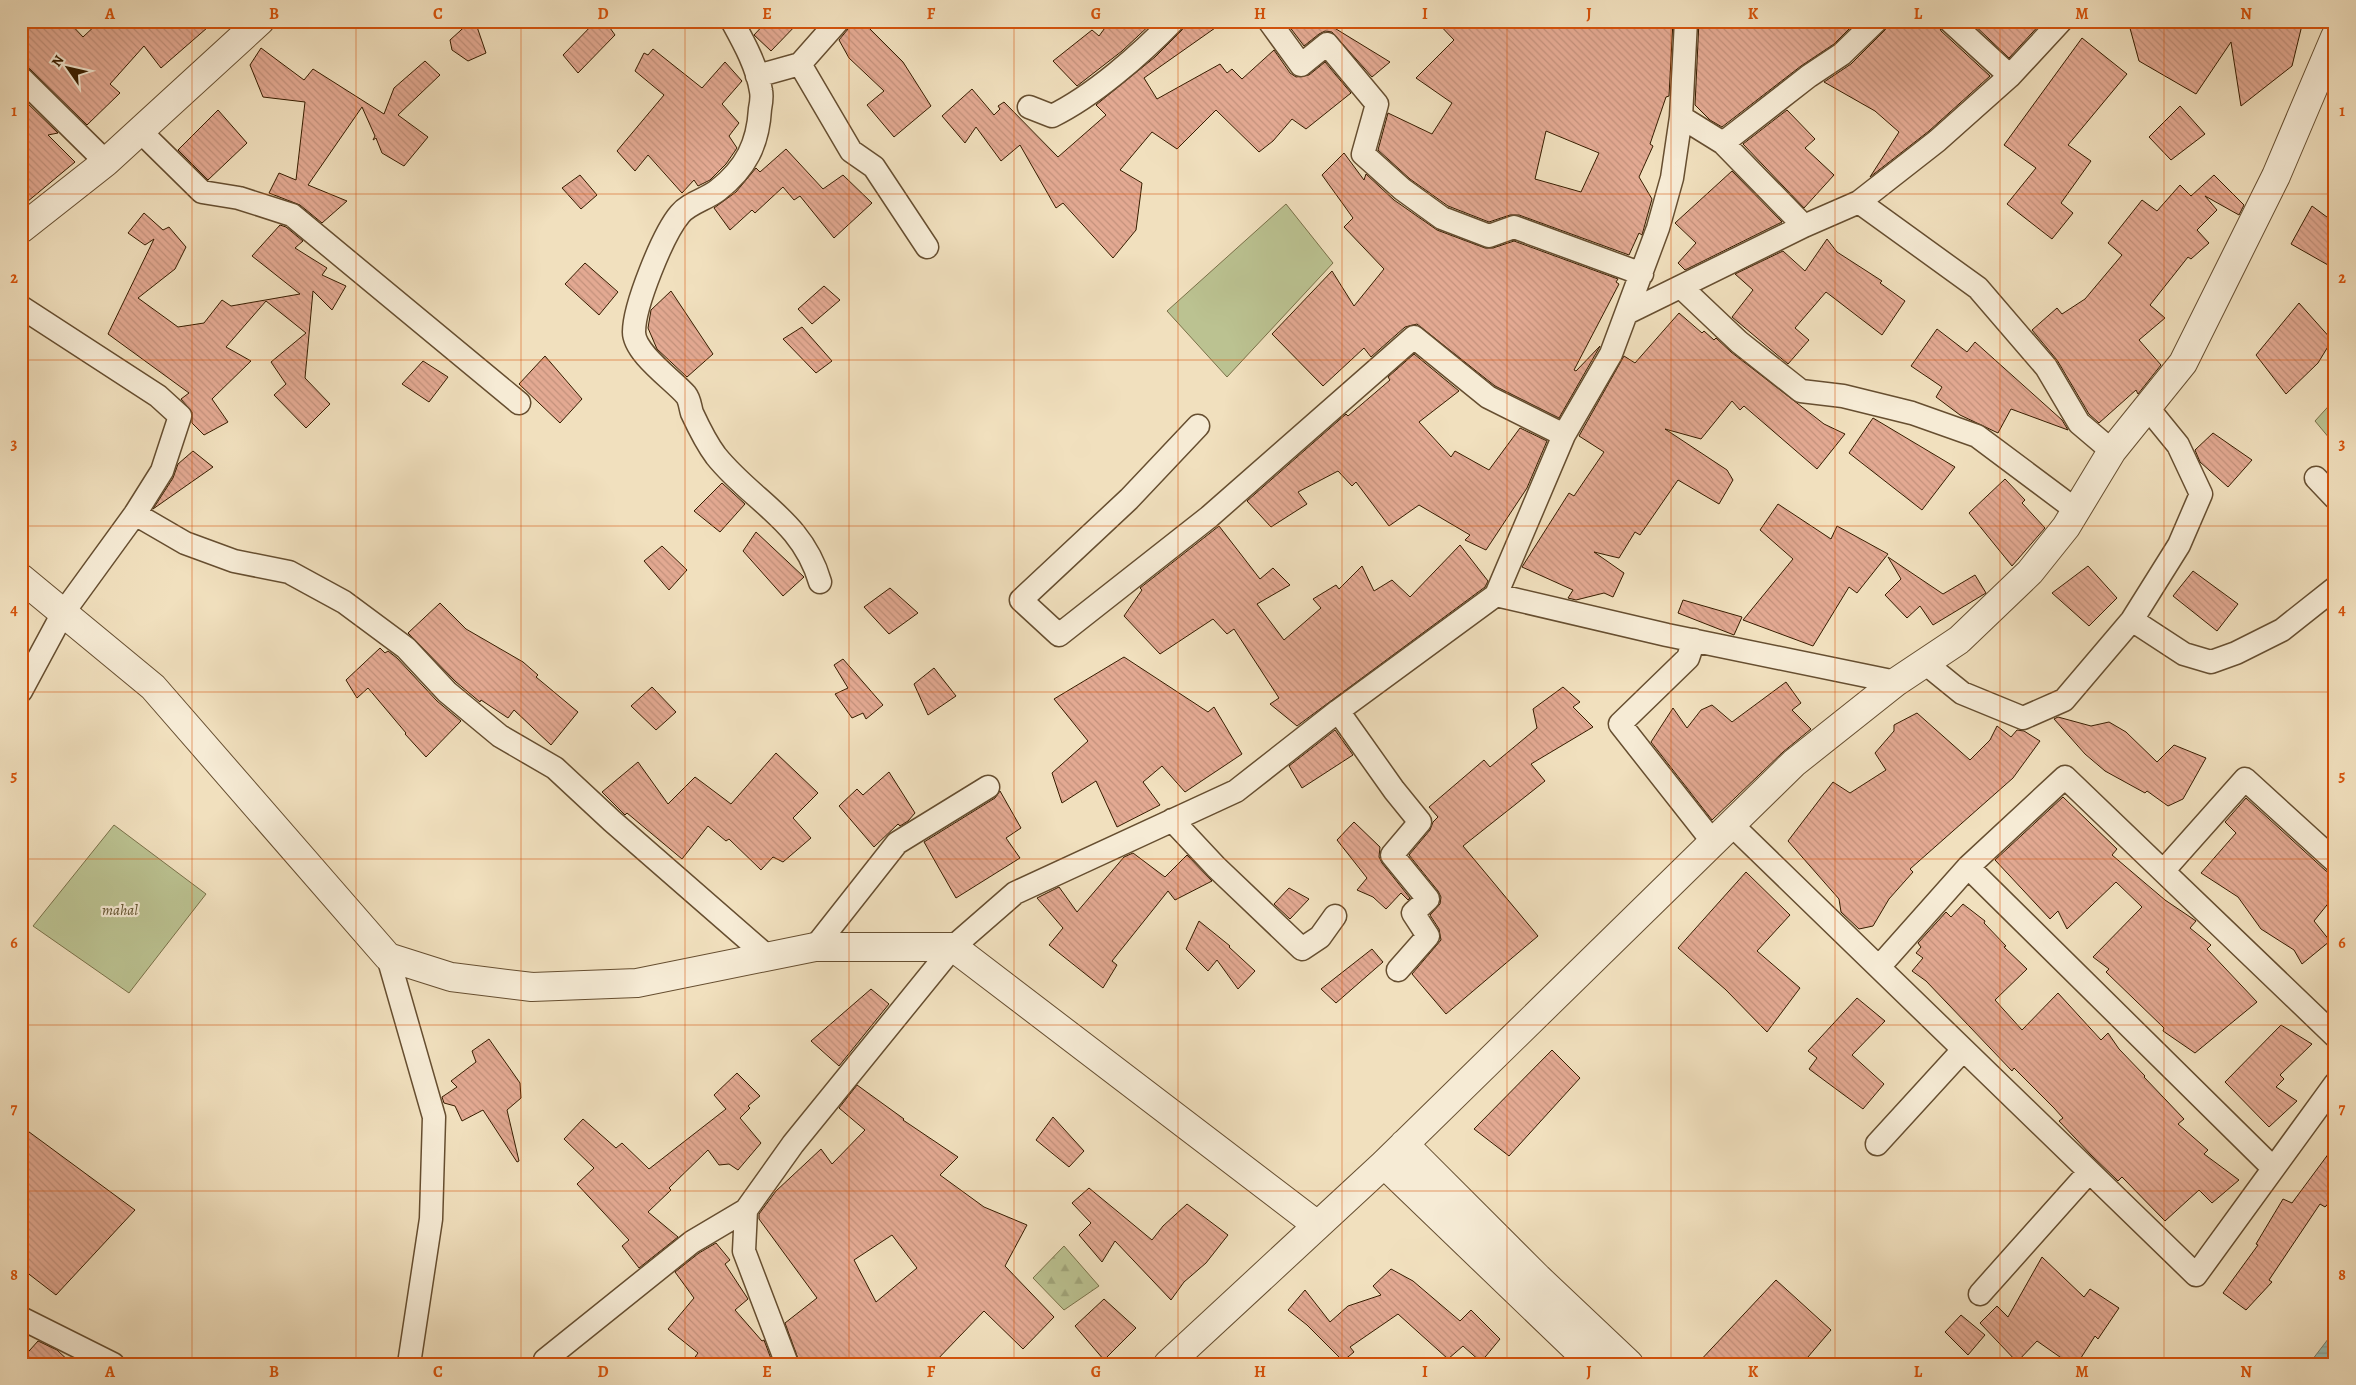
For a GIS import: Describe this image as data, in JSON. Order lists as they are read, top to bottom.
{
  "parks": ["mahal"],
  "north": "top left",
  "grid": {
    "columns": [
      "A",
      "B",
      "C",
      "D",
      "E",
      "F",
      "G",
      "H",
      "I",
      "J",
      "K",
      "L",
      "M",
      "N"
    ],
    "rows": [
      "1",
      "2",
      "3",
      "4",
      "5",
      "6",
      "7",
      "8"
    ]
  }
}
